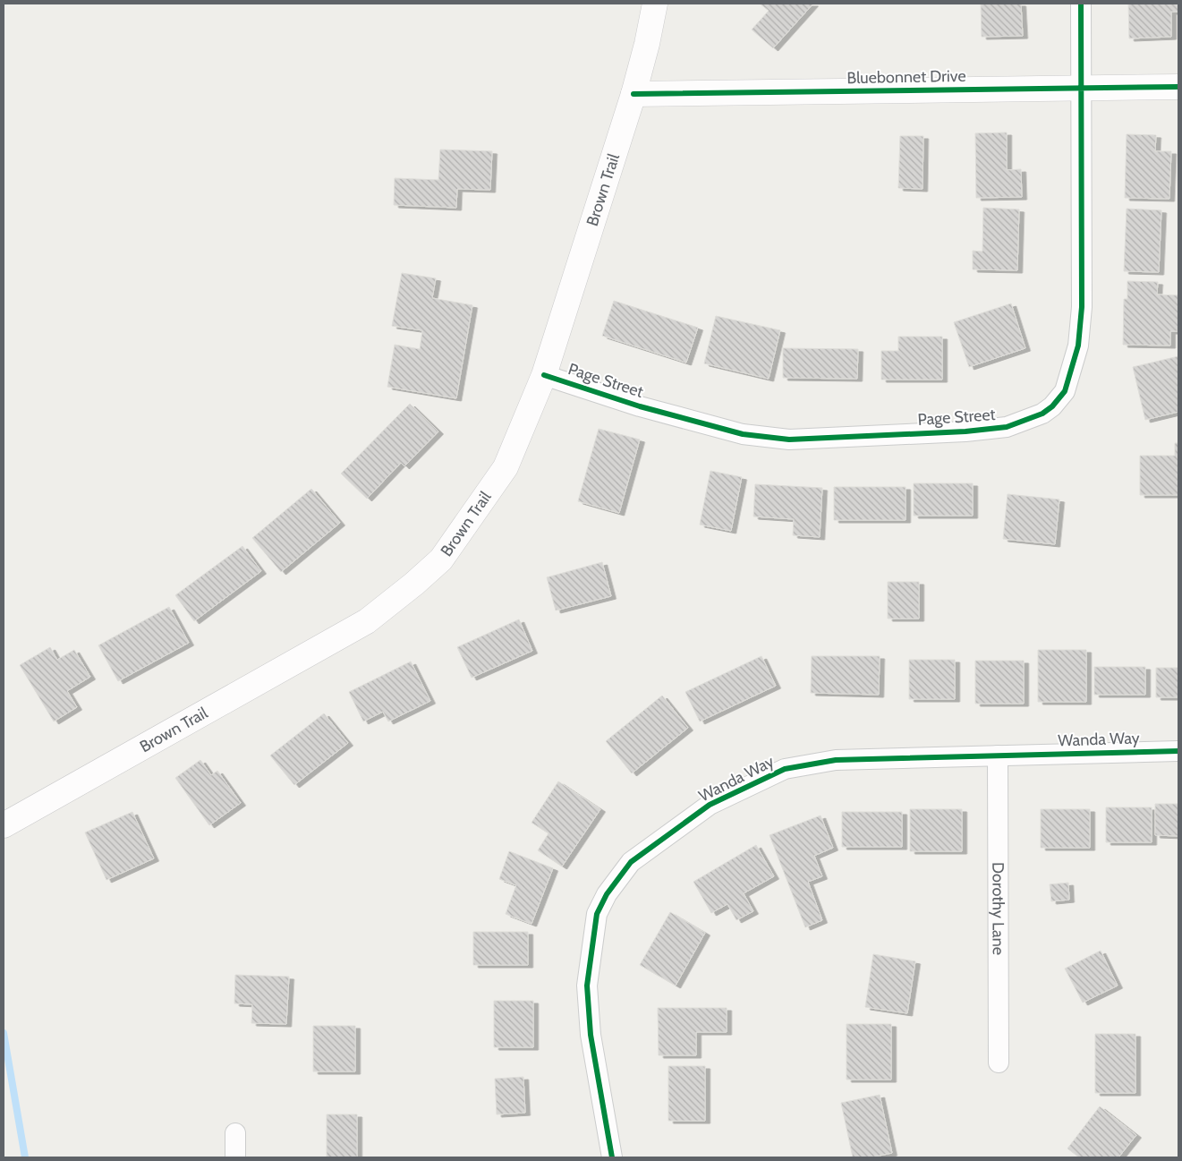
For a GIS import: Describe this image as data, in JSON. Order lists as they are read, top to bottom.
{
  "streets": {
    "main road": ["Bluebonnet Drive", "Brown Trail"],
    "street": ["Page Street", "Wanda Way", "Dorothy Lane"]
  },
  "crossings": [
    ["Bluebonnet Drive", "Brown Trail"],
    ["Bluebonnet Drive", "Page Street"],
    ["Brown Trail", "Page Street"],
    ["Wanda Way", "Dorothy Lane"]
  ]
}
